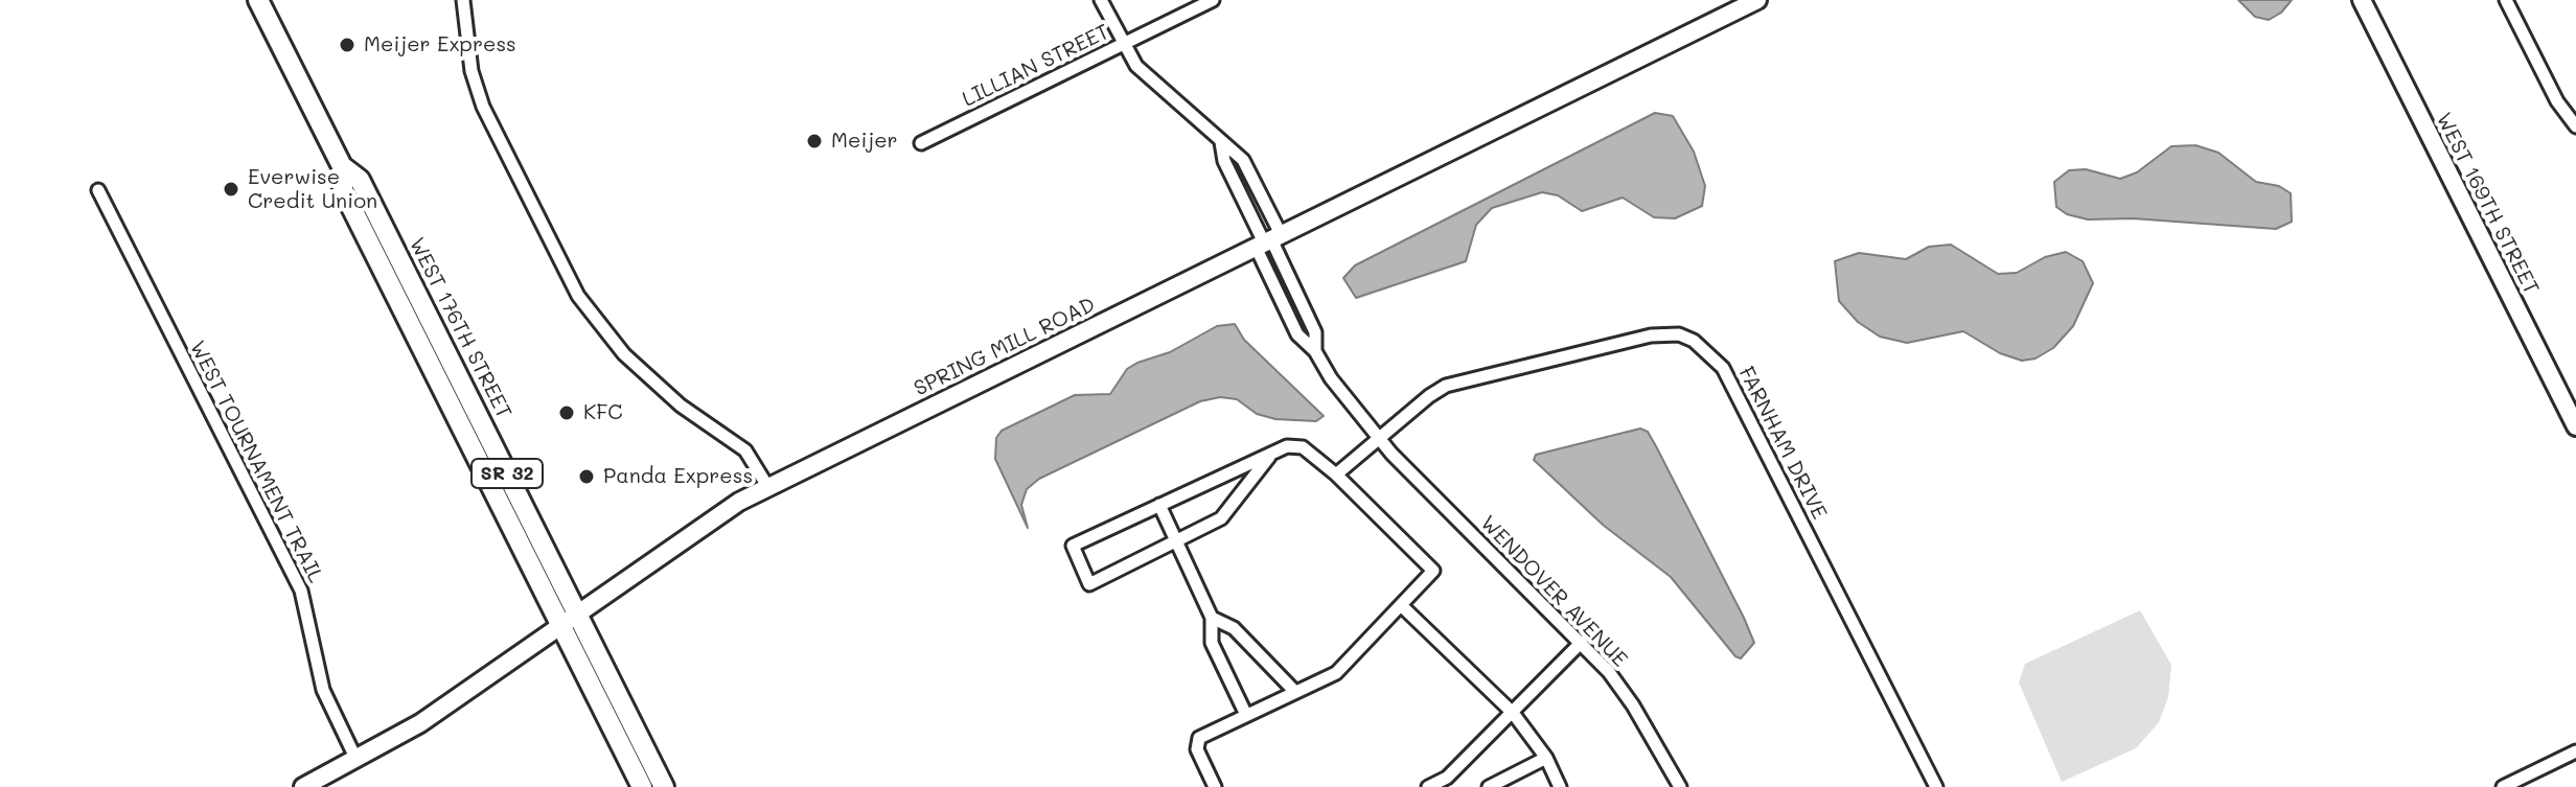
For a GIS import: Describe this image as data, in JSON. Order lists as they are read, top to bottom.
{
  "streets": {
    "main road": ["WEST 176TH STREET", "SR 32"],
    "street": [
      "LILLIAN STREET",
      "WEST 169TH STREET",
      "SPRING MILL ROAD",
      "FARNHAM DRIVE",
      "WEST TOURNAMENT TRAIL",
      "WENDOVER AVENUE"
    ]
  },
  "crossings": [
    ["WEST 176TH STREET", "SPRING MILL ROAD"],
    ["SPRING MILL ROAD", "WEST TOURNAMENT TRAIL"],
    ["SPRING MILL ROAD", "WENDOVER AVENUE"],
    ["FARNHAM DRIVE", "WENDOVER AVENUE"]
  ],
  "places": [
    "Meijer Express",
    "Meijer",
    "Everwise Credit Union",
    "KFC",
    "Panda Express"
  ]
}
